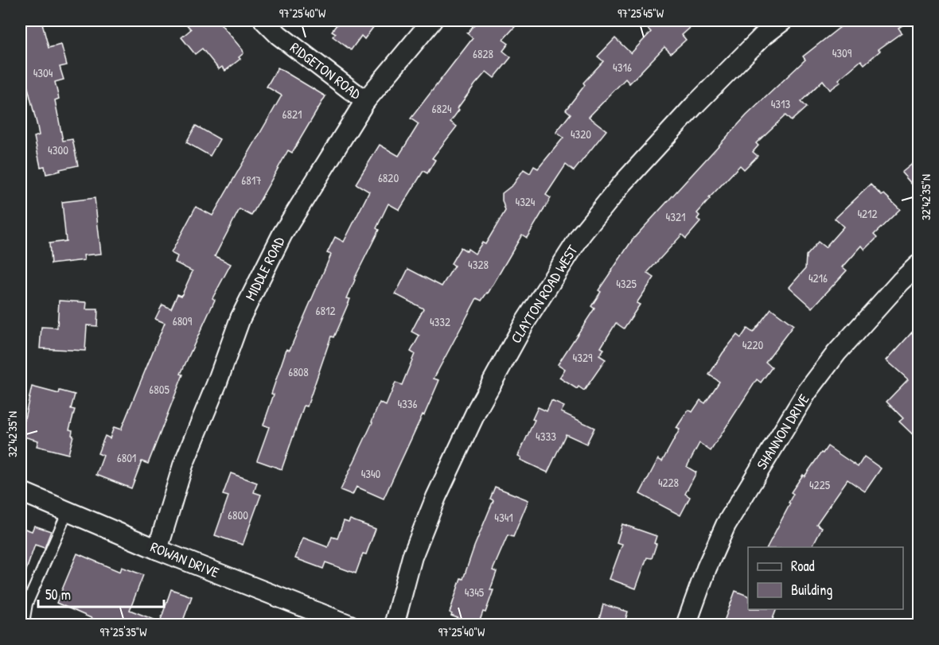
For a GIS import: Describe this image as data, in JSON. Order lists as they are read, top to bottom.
{
  "streets": {
    "street": [
      "RIDGETON ROAD",
      "MIDDLE ROAD",
      "CLAYTON ROAD WEST",
      "SHANNON DRIVE",
      "ROWAN DRIVE"
    ]
  },
  "crossings": [
    ["RIDGETON ROAD", "MIDDLE ROAD"],
    ["MIDDLE ROAD", "ROWAN DRIVE"]
  ],
  "house_numbers": [
    "4309",
    "6828",
    "4316",
    "4304",
    "4313",
    "6824",
    "6821",
    "4320",
    "4300",
    "6820",
    "6817",
    "4324",
    "4212",
    "4321",
    "4328",
    "4216",
    "4325",
    "6812",
    "6809",
    "4332",
    "4220",
    "4329",
    "6808",
    "6805",
    "4336",
    "4333",
    "6801",
    "4340",
    "4228",
    "4225",
    "6800",
    "4341",
    "4345"
  ],
  "legend": ["Road", "Building"],
  "scale_bar": "50 m",
  "coordinates": [
    "97°25'40\"W",
    "97°25'45\"W",
    "32°42'35\"N",
    "97°25'35\"W"
  ]
}
